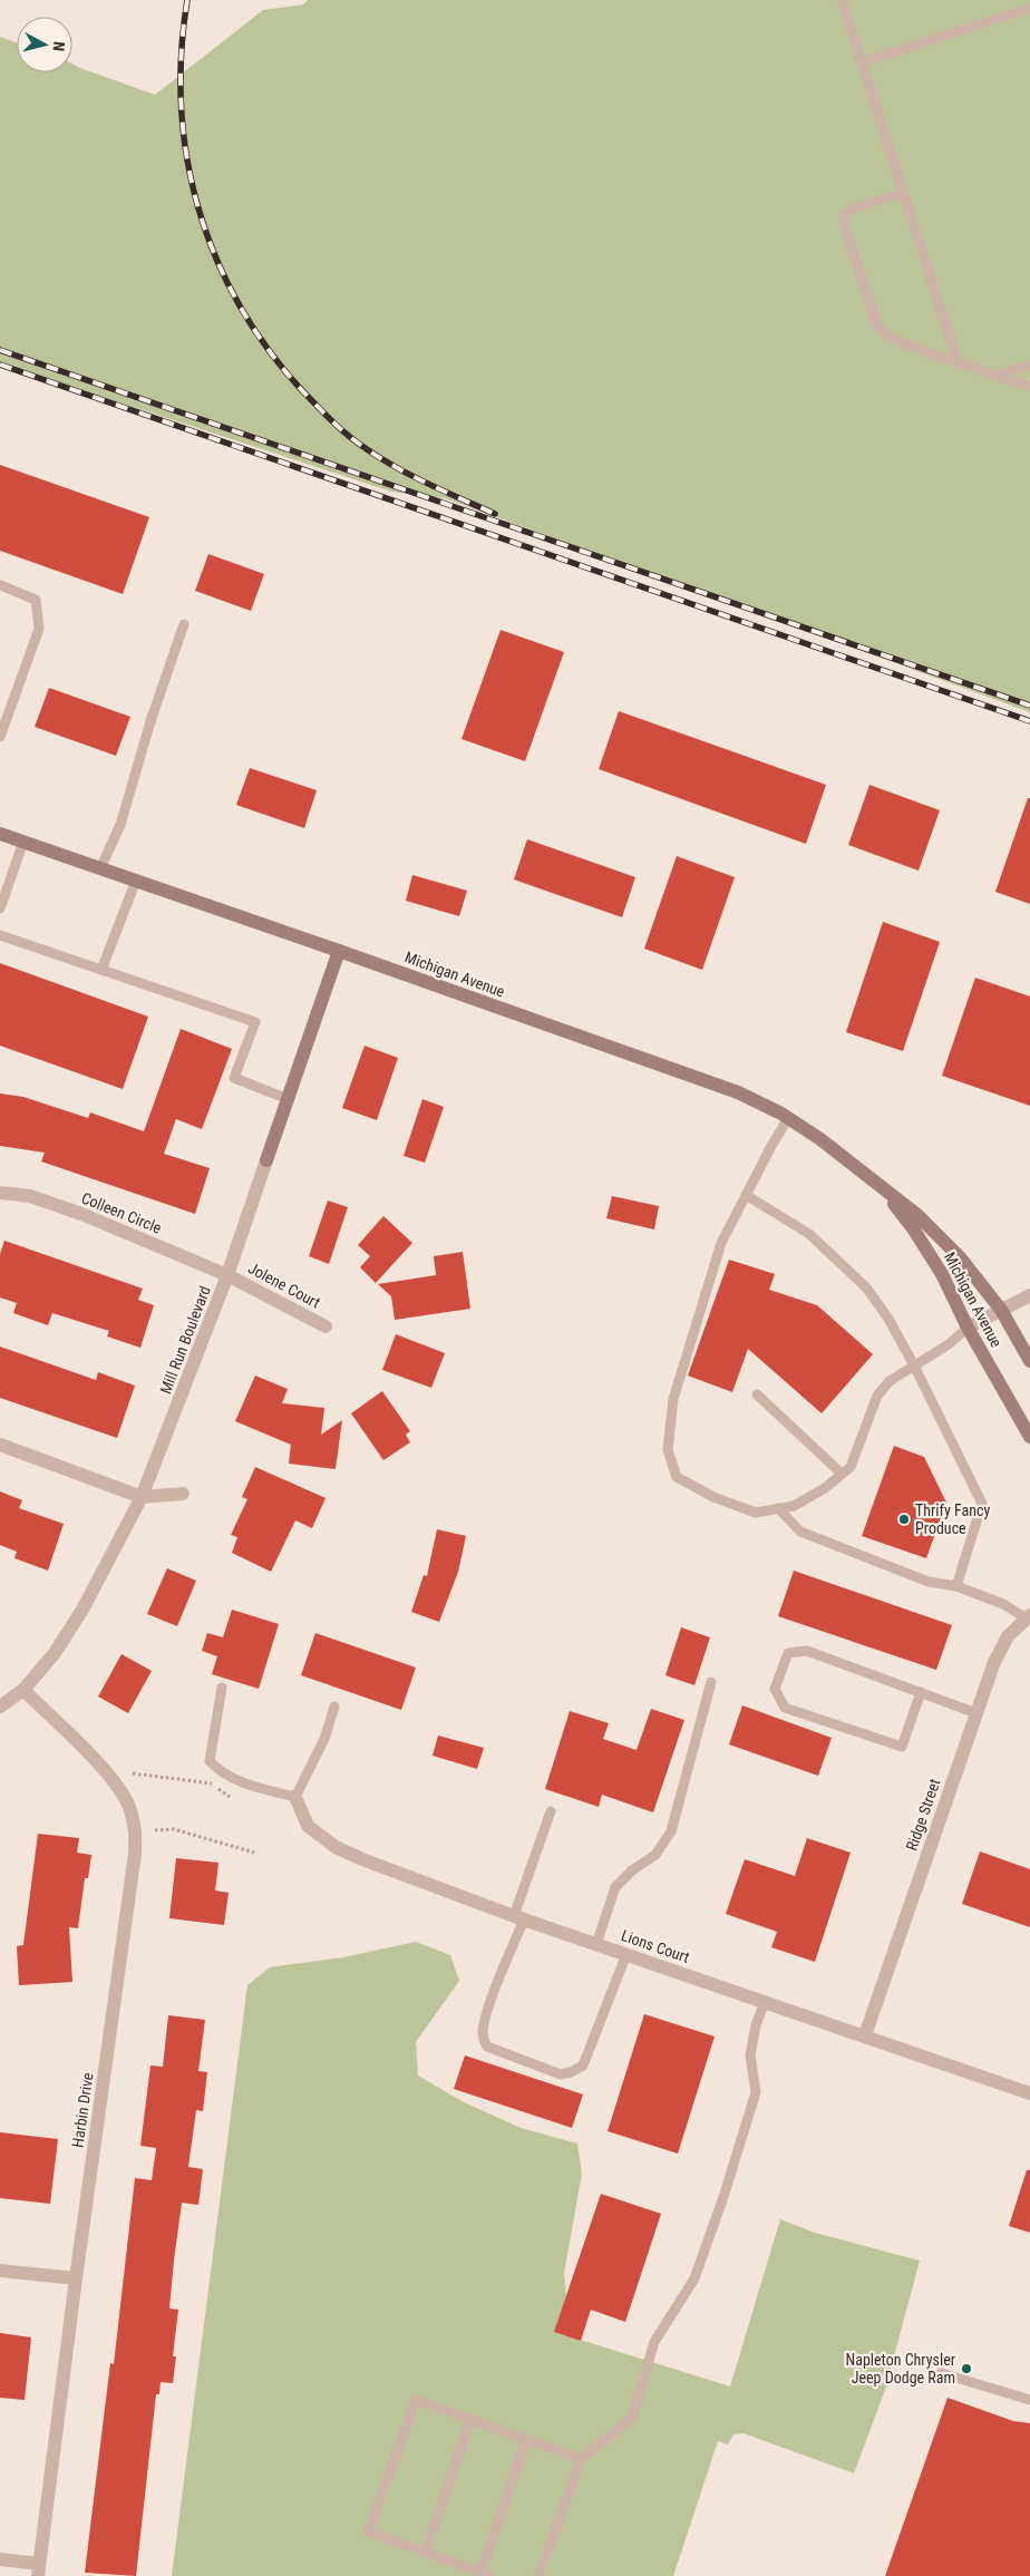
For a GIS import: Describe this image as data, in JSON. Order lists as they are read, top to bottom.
{
  "streets": {
    "main road": ["Michigan Avenue", "Mill Run Boulevard"],
    "street": [
      "Colleen Circle",
      "Jolene Court",
      "Ridge Street",
      "Lions Court",
      "Harbin Drive"
    ]
  },
  "crossings": [
    ["Michigan Avenue", "Mill Run Boulevard"],
    ["Colleen Circle", "Jolene Court"],
    ["Colleen Circle", "Mill Run Boulevard"],
    ["Jolene Court", "Mill Run Boulevard"],
    ["Mill Run Boulevard", "Harbin Drive"],
    ["Ridge Street", "Lions Court"]
  ],
  "places": ["Thrify Fancy Produce", "Napleton Chrysler Jeep Dodge Ram"],
  "north": "right"
}
